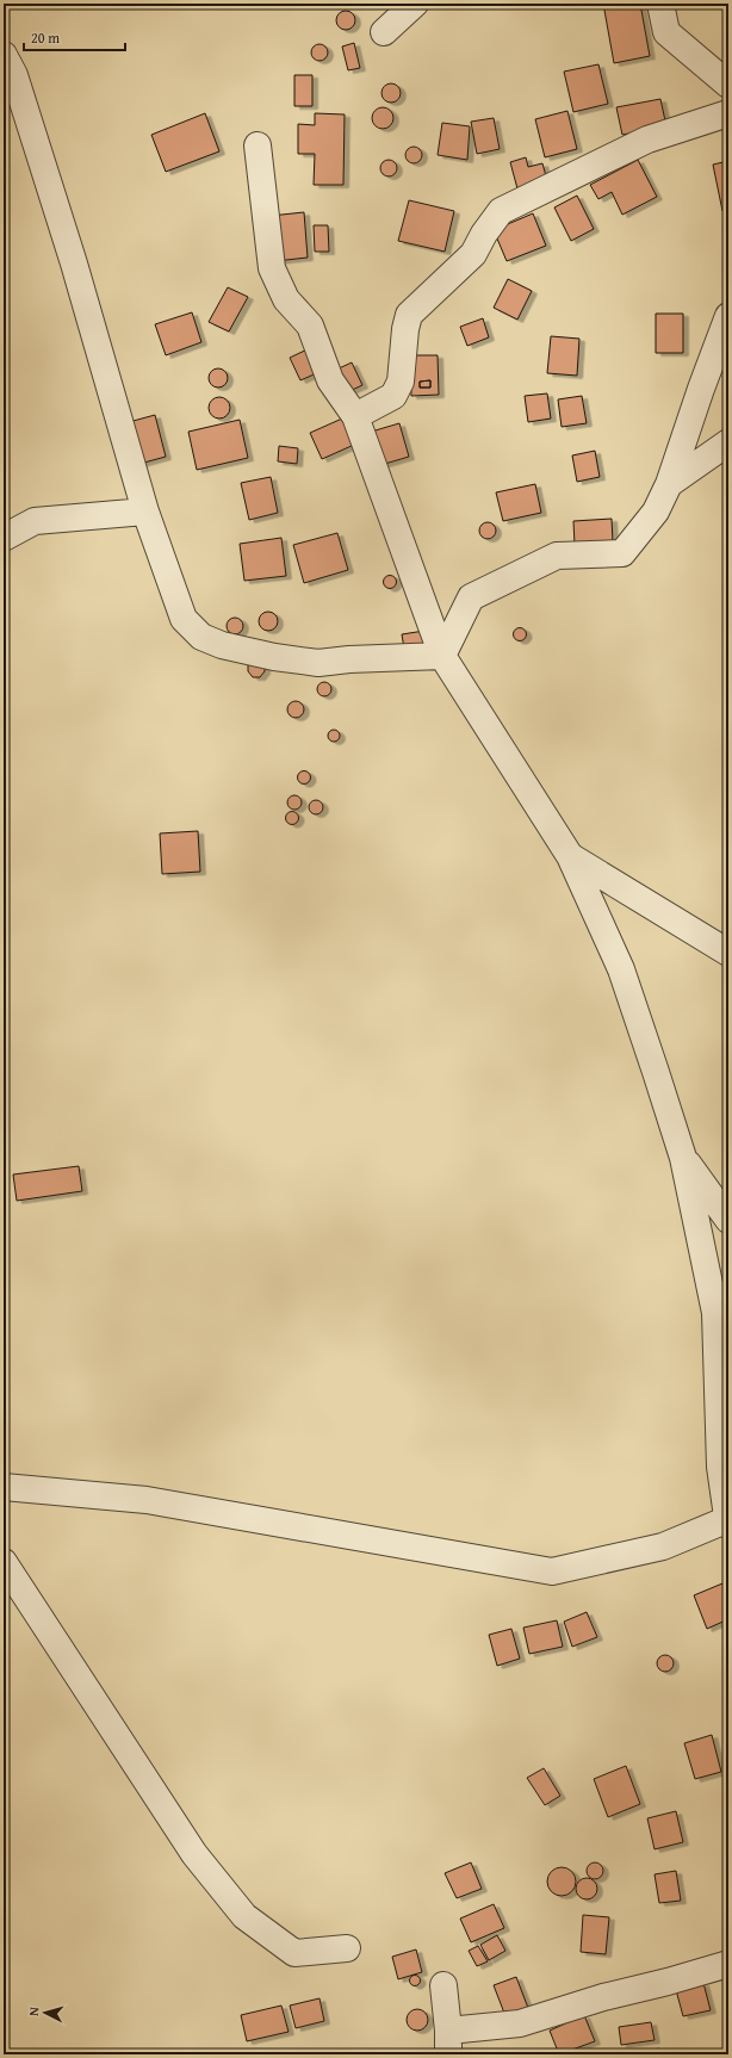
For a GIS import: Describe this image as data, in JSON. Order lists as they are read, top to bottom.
{
  "scale_bar": "20 m",
  "north": "left"
}
